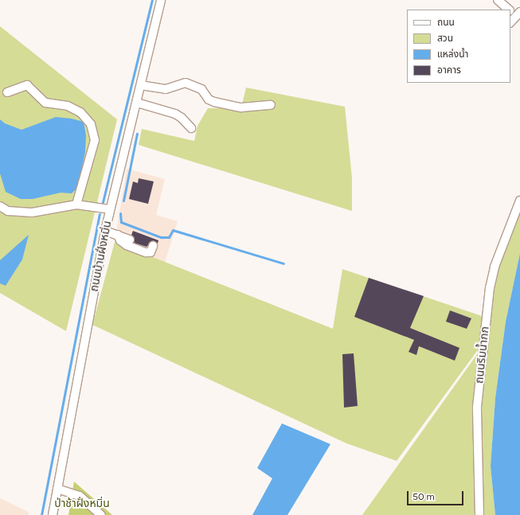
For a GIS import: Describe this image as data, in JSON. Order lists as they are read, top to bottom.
{
  "streets": {
    "street": ["ถนนบ้านฝั่งหมิ่น", "ถนนริมน้ำกก"]
  },
  "parks": ["ป่าช้าฝั่งหมิ่น"],
  "legend": [
    "ถนน",
    "สวน",
    "แหล่งน้ำ",
    "อาคาร"
  ],
  "scale_bar": "50 m"
}
